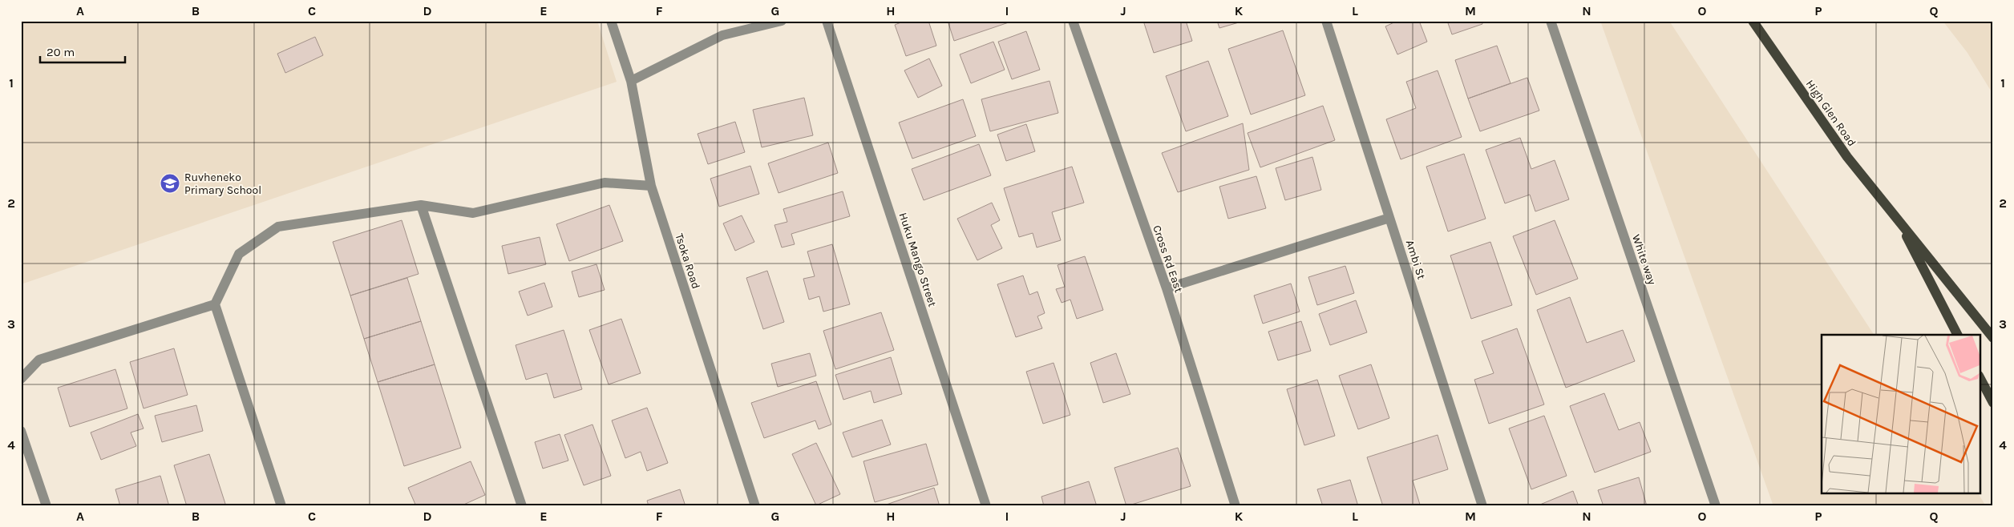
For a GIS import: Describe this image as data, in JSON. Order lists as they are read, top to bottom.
{
  "streets": {
    "main road": ["High Glen Road"],
    "street": [
      "Cross Rd East",
      "Huku Mango Street",
      "Ambi St",
      "White way",
      "Tsoka Road"
    ]
  },
  "places": {
    "school or university": ["Ruvheneko Primary School"]
  },
  "scale_bar": "20 m",
  "grid": {
    "columns": [
      "A",
      "B",
      "C",
      "D",
      "E",
      "F",
      "G",
      "H",
      "I",
      "J",
      "K",
      "L",
      "M",
      "N",
      "O",
      "P",
      "Q"
    ],
    "rows": [
      "1",
      "2",
      "3",
      "4"
    ]
  }
}
